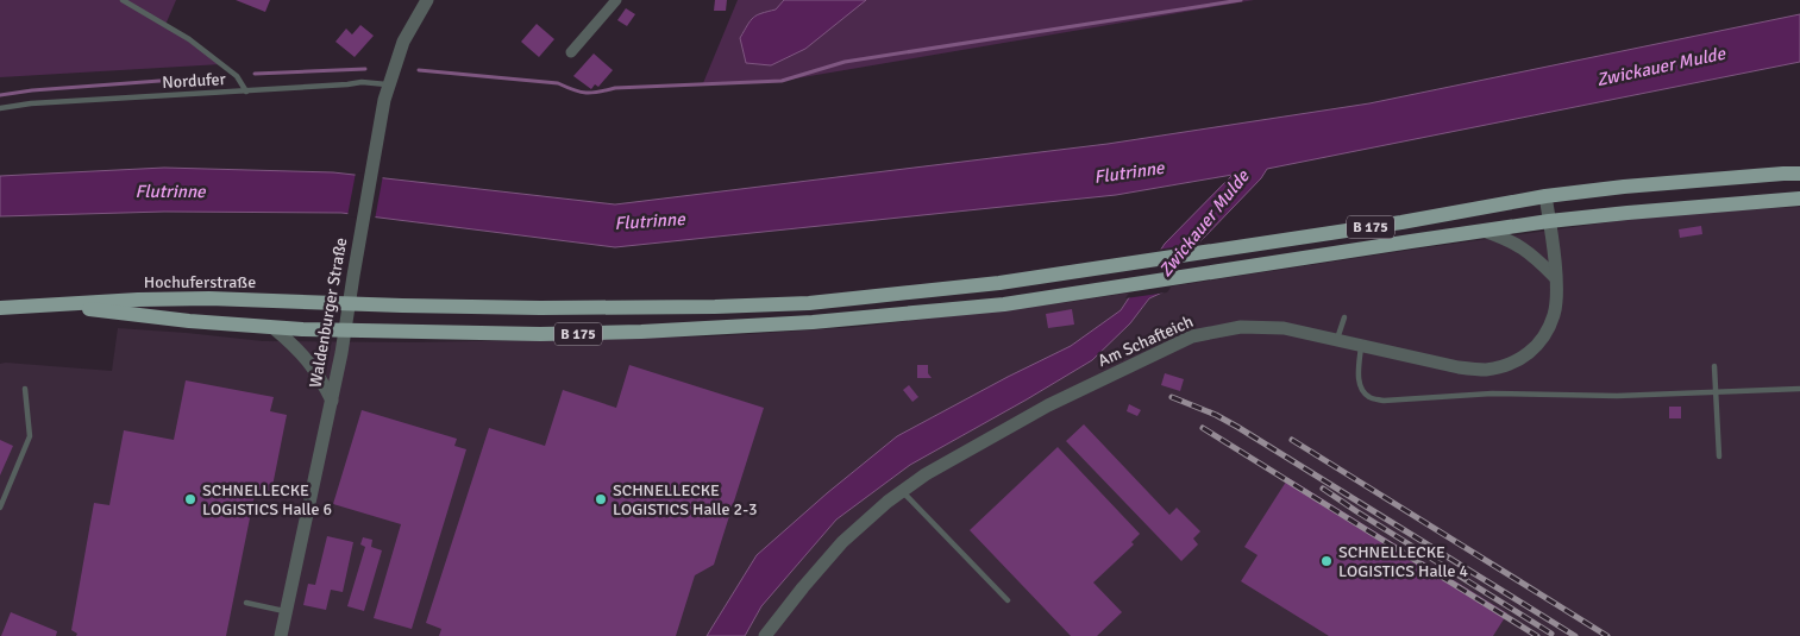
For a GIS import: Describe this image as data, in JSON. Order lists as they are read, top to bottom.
{
  "streets": {
    "main road": ["B 175", "Hochuferstraße"],
    "street": ["Waldenburger Straße", "Am Schafteich"],
    "lane": ["Nordufer"]
  },
  "crossings": [
    ["Nordufer", "Waldenburger Straße"],
    ["B 175", "Hochuferstraße"],
    ["B 175", "Waldenburger Straße"],
    ["B 175", "Am Schafteich"],
    ["Hochuferstraße", "Waldenburger Straße"]
  ],
  "water": ["Zwickauer Mulde", "Flutrinne"],
  "places": ["SCHNELLECKE LOGISTICS Halle 6", "SCHNELLECKE LOGISTICS Halle 2-3", "SCHNELLECKE LOGISTICS Halle 4"]
}
